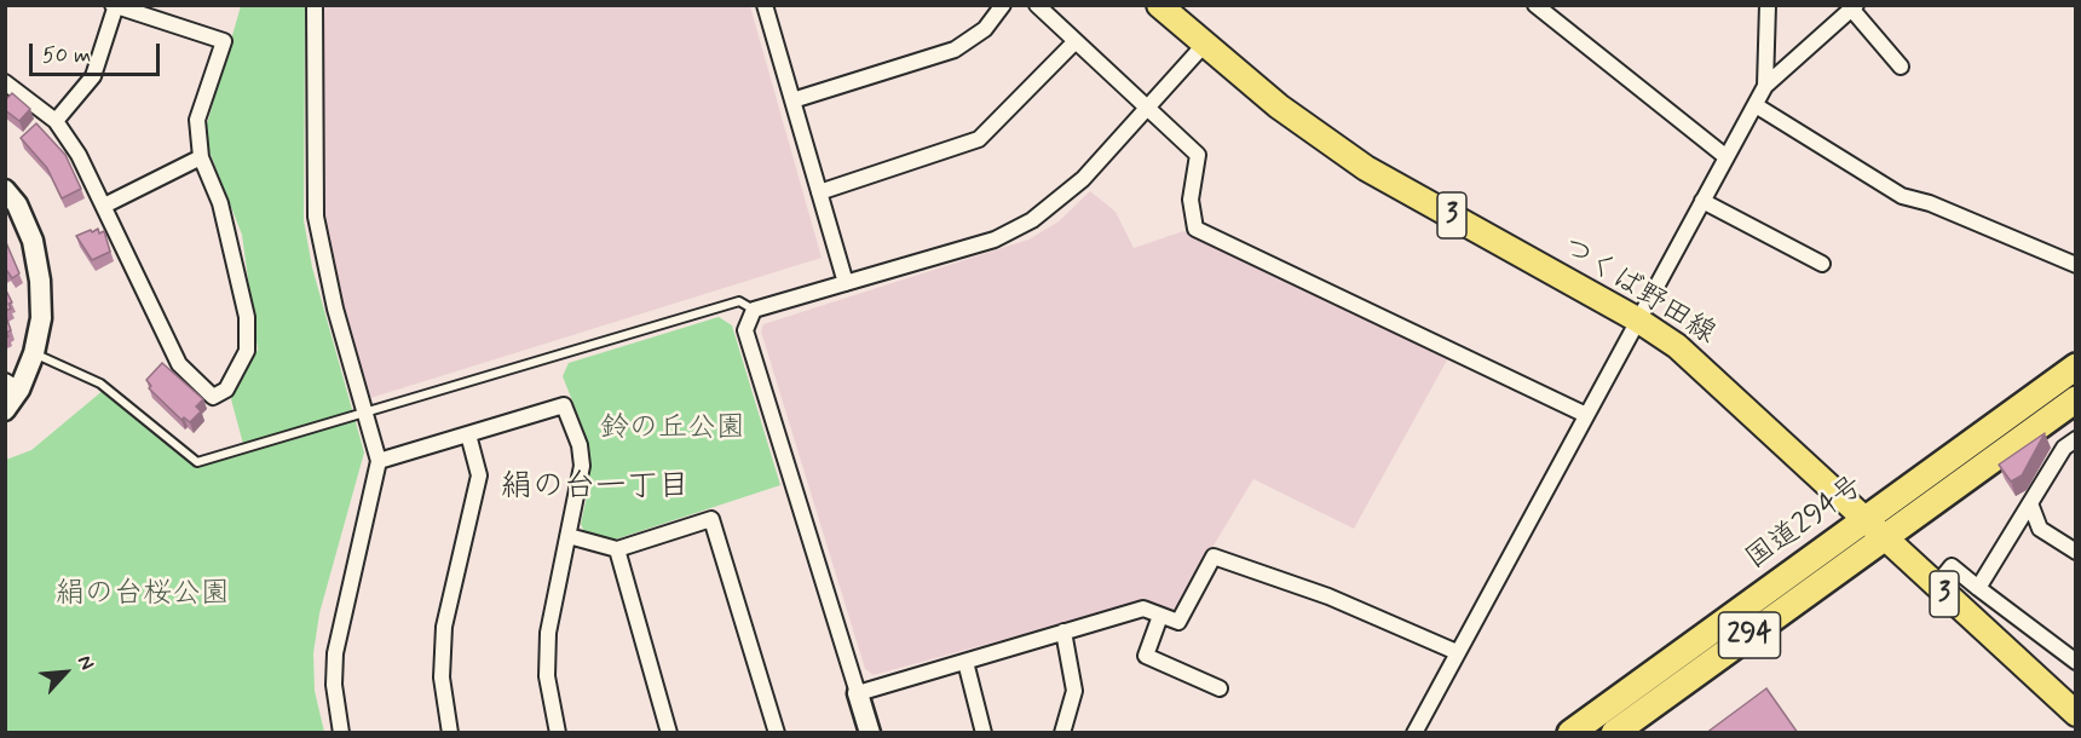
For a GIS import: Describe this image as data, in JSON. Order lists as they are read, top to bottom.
{
  "streets": {
    "highway": ["国道294号", "294"],
    "main road": ["3", "つくば野田線"]
  },
  "crossings": [
    ["つくば野田線", "国道294号"]
  ],
  "districts": ["絹の台一丁目"],
  "parks": ["鈴の丘公園", "絹の台桜公園"],
  "scale_bar": "50 m",
  "north": "top right"
}
